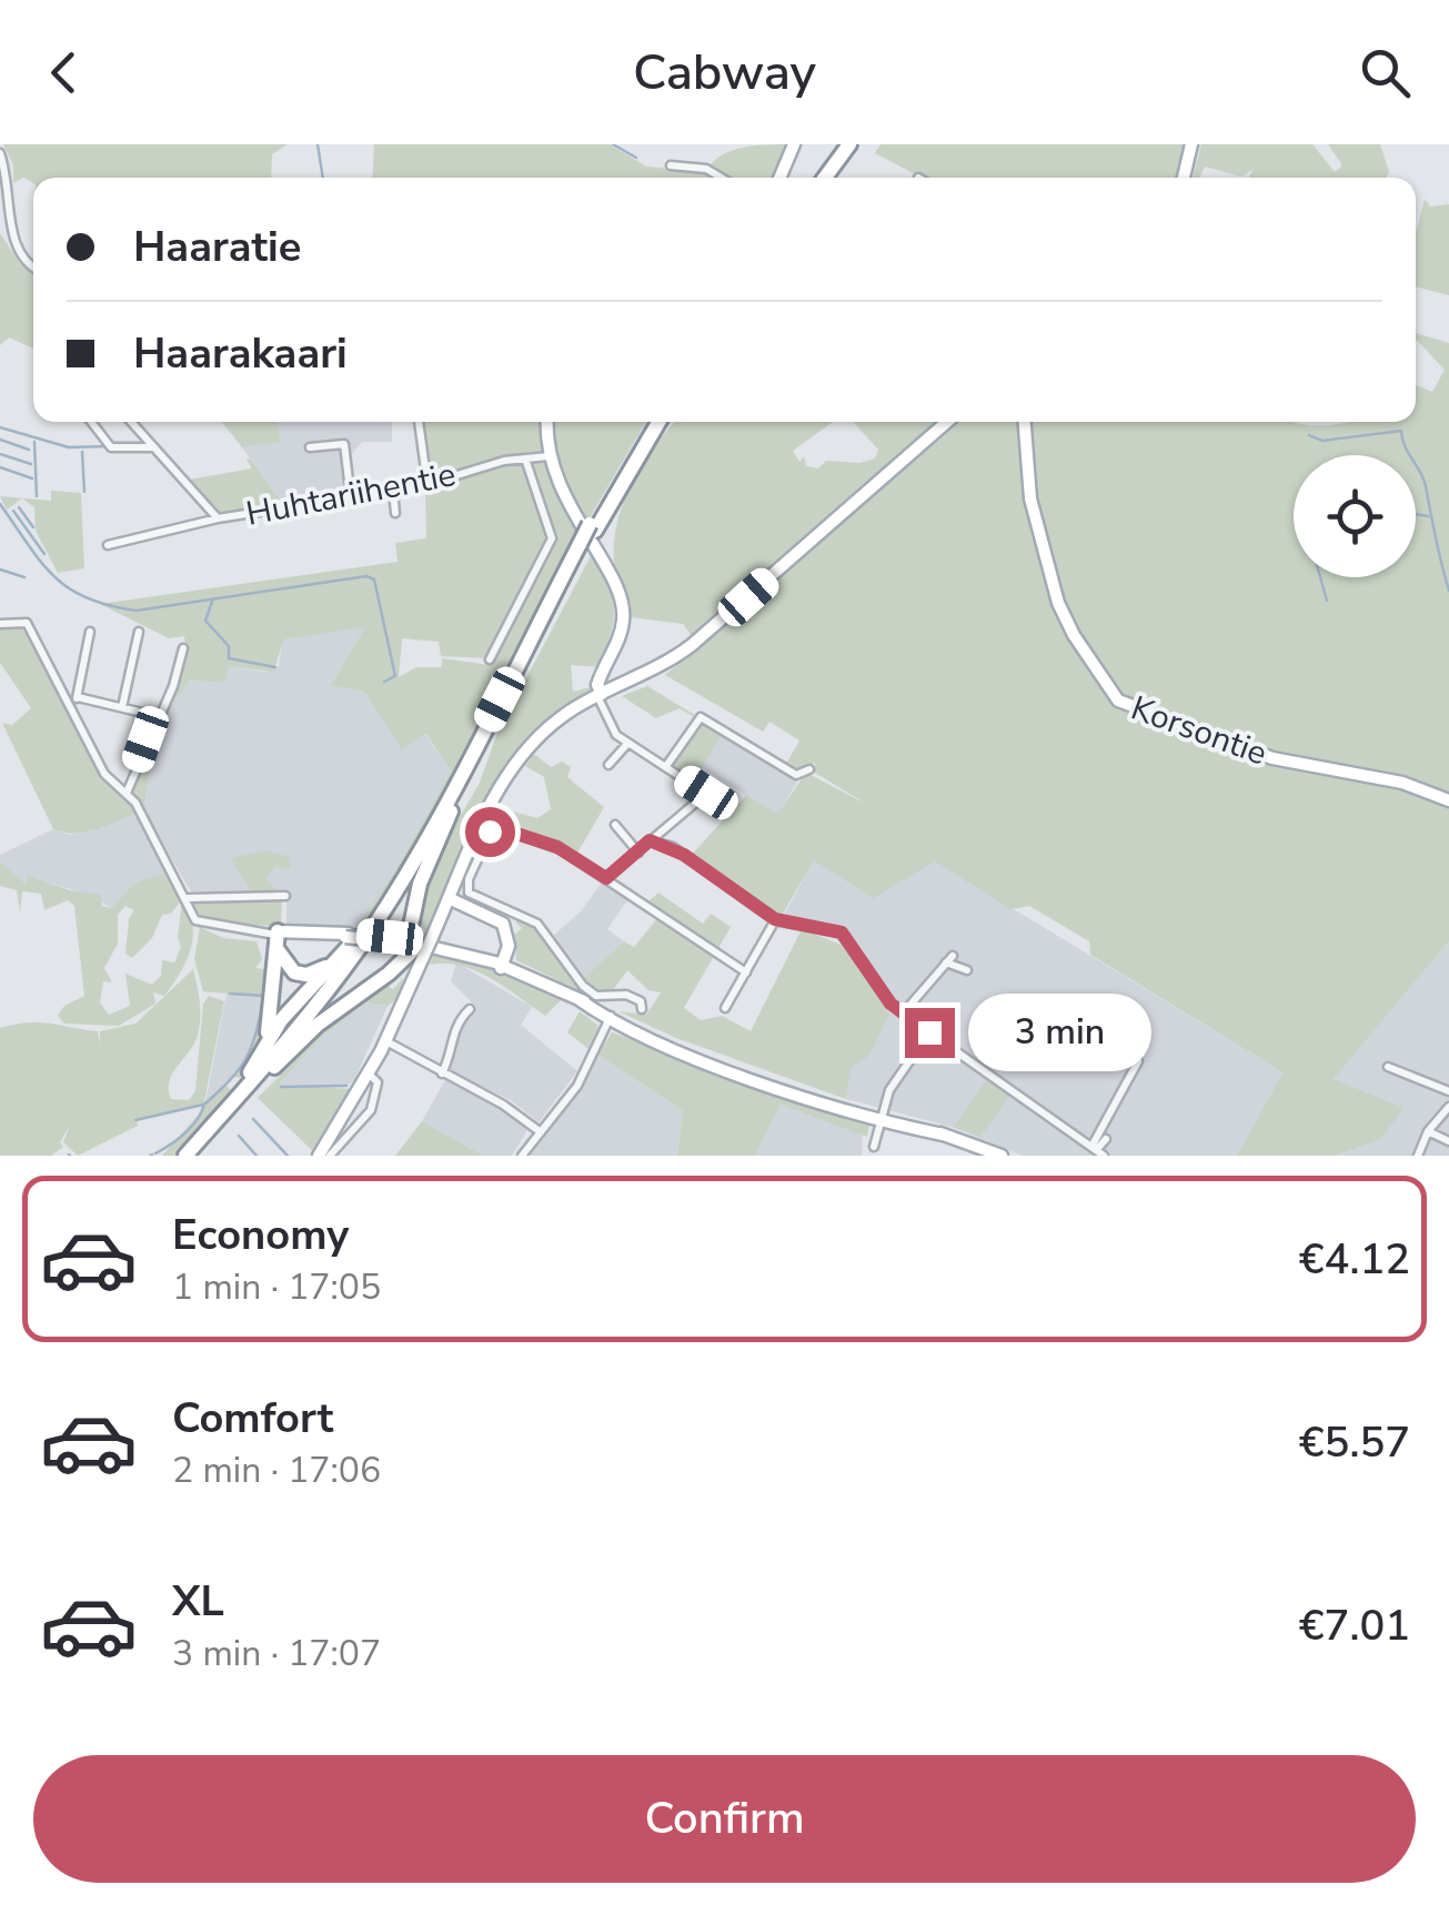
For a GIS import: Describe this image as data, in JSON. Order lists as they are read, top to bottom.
{
  "streets": {
    "main road": ["Korsontie"],
    "street": ["Huhtariihentie"]
  },
  "page": {
    "header": "Cabway",
    "banner": ["Haaratie", "Haarakaari"],
    "bubble": "3 min",
    "list": [
      {
        "name": "Economy",
        "note": "1 min · 17:05",
        "value": "€4.12"
      },
      {
        "name": "Comfort",
        "note": "2 min · 17:06",
        "value": "€5.57"
      },
      {
        "name": "XL",
        "note": "3 min · 17:07",
        "value": "€7.01"
      }
    ],
    "buttons": "Confirm"
  }
}
